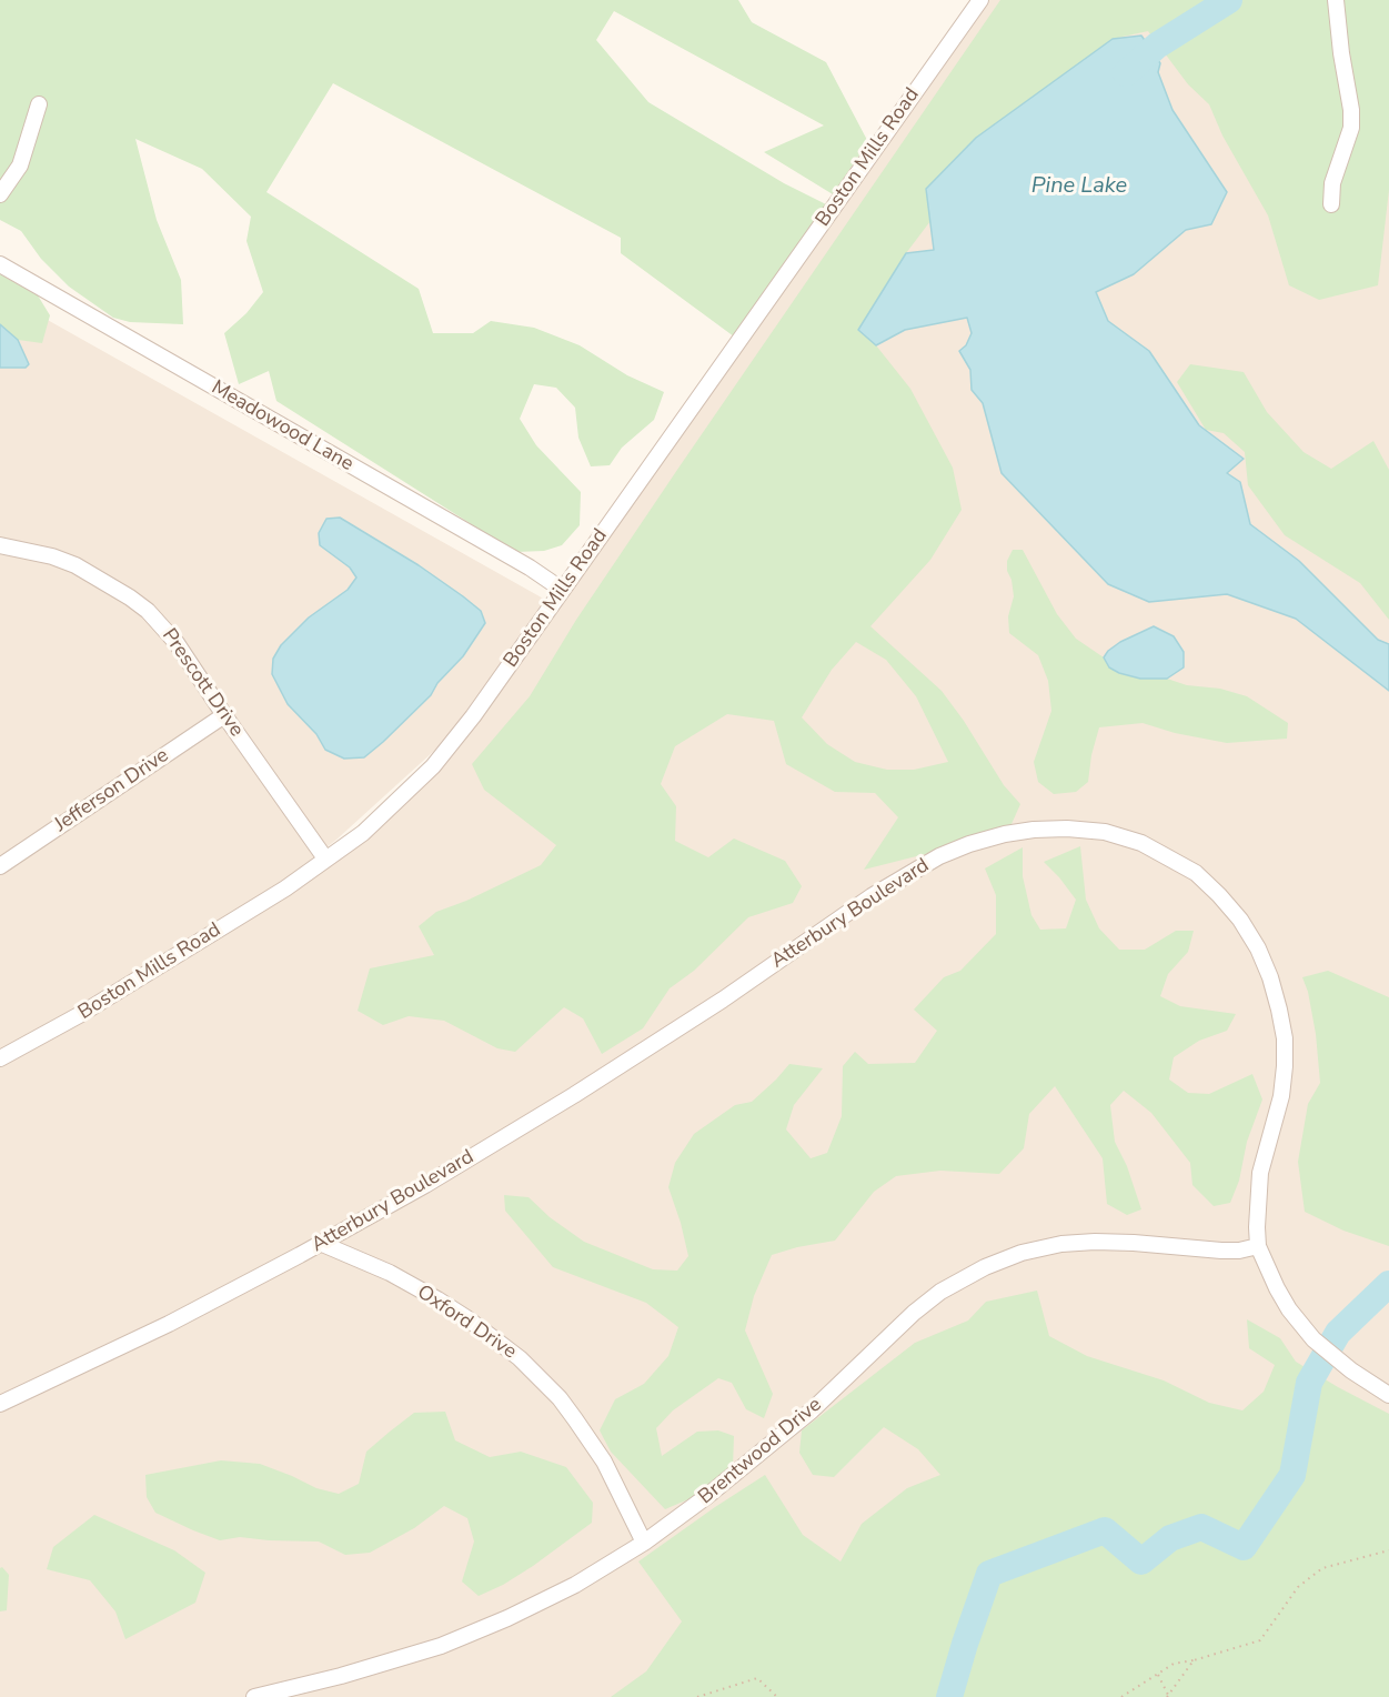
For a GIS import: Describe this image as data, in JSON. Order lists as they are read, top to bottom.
{
  "streets": {
    "street": [
      "Boston Mills Road",
      "Meadowood Lane",
      "Prescott Drive",
      "Jefferson Drive",
      "Atterbury Boulevard",
      "Oxford Drive",
      "Brentwood Drive"
    ]
  },
  "crossings": [
    ["Boston Mills Road", "Meadowood Lane"],
    ["Boston Mills Road", "Prescott Drive"],
    ["Prescott Drive", "Jefferson Drive"],
    ["Atterbury Boulevard", "Oxford Drive"],
    ["Atterbury Boulevard", "Brentwood Drive"],
    ["Oxford Drive", "Brentwood Drive"]
  ],
  "water": ["Pine Lake"]
}
